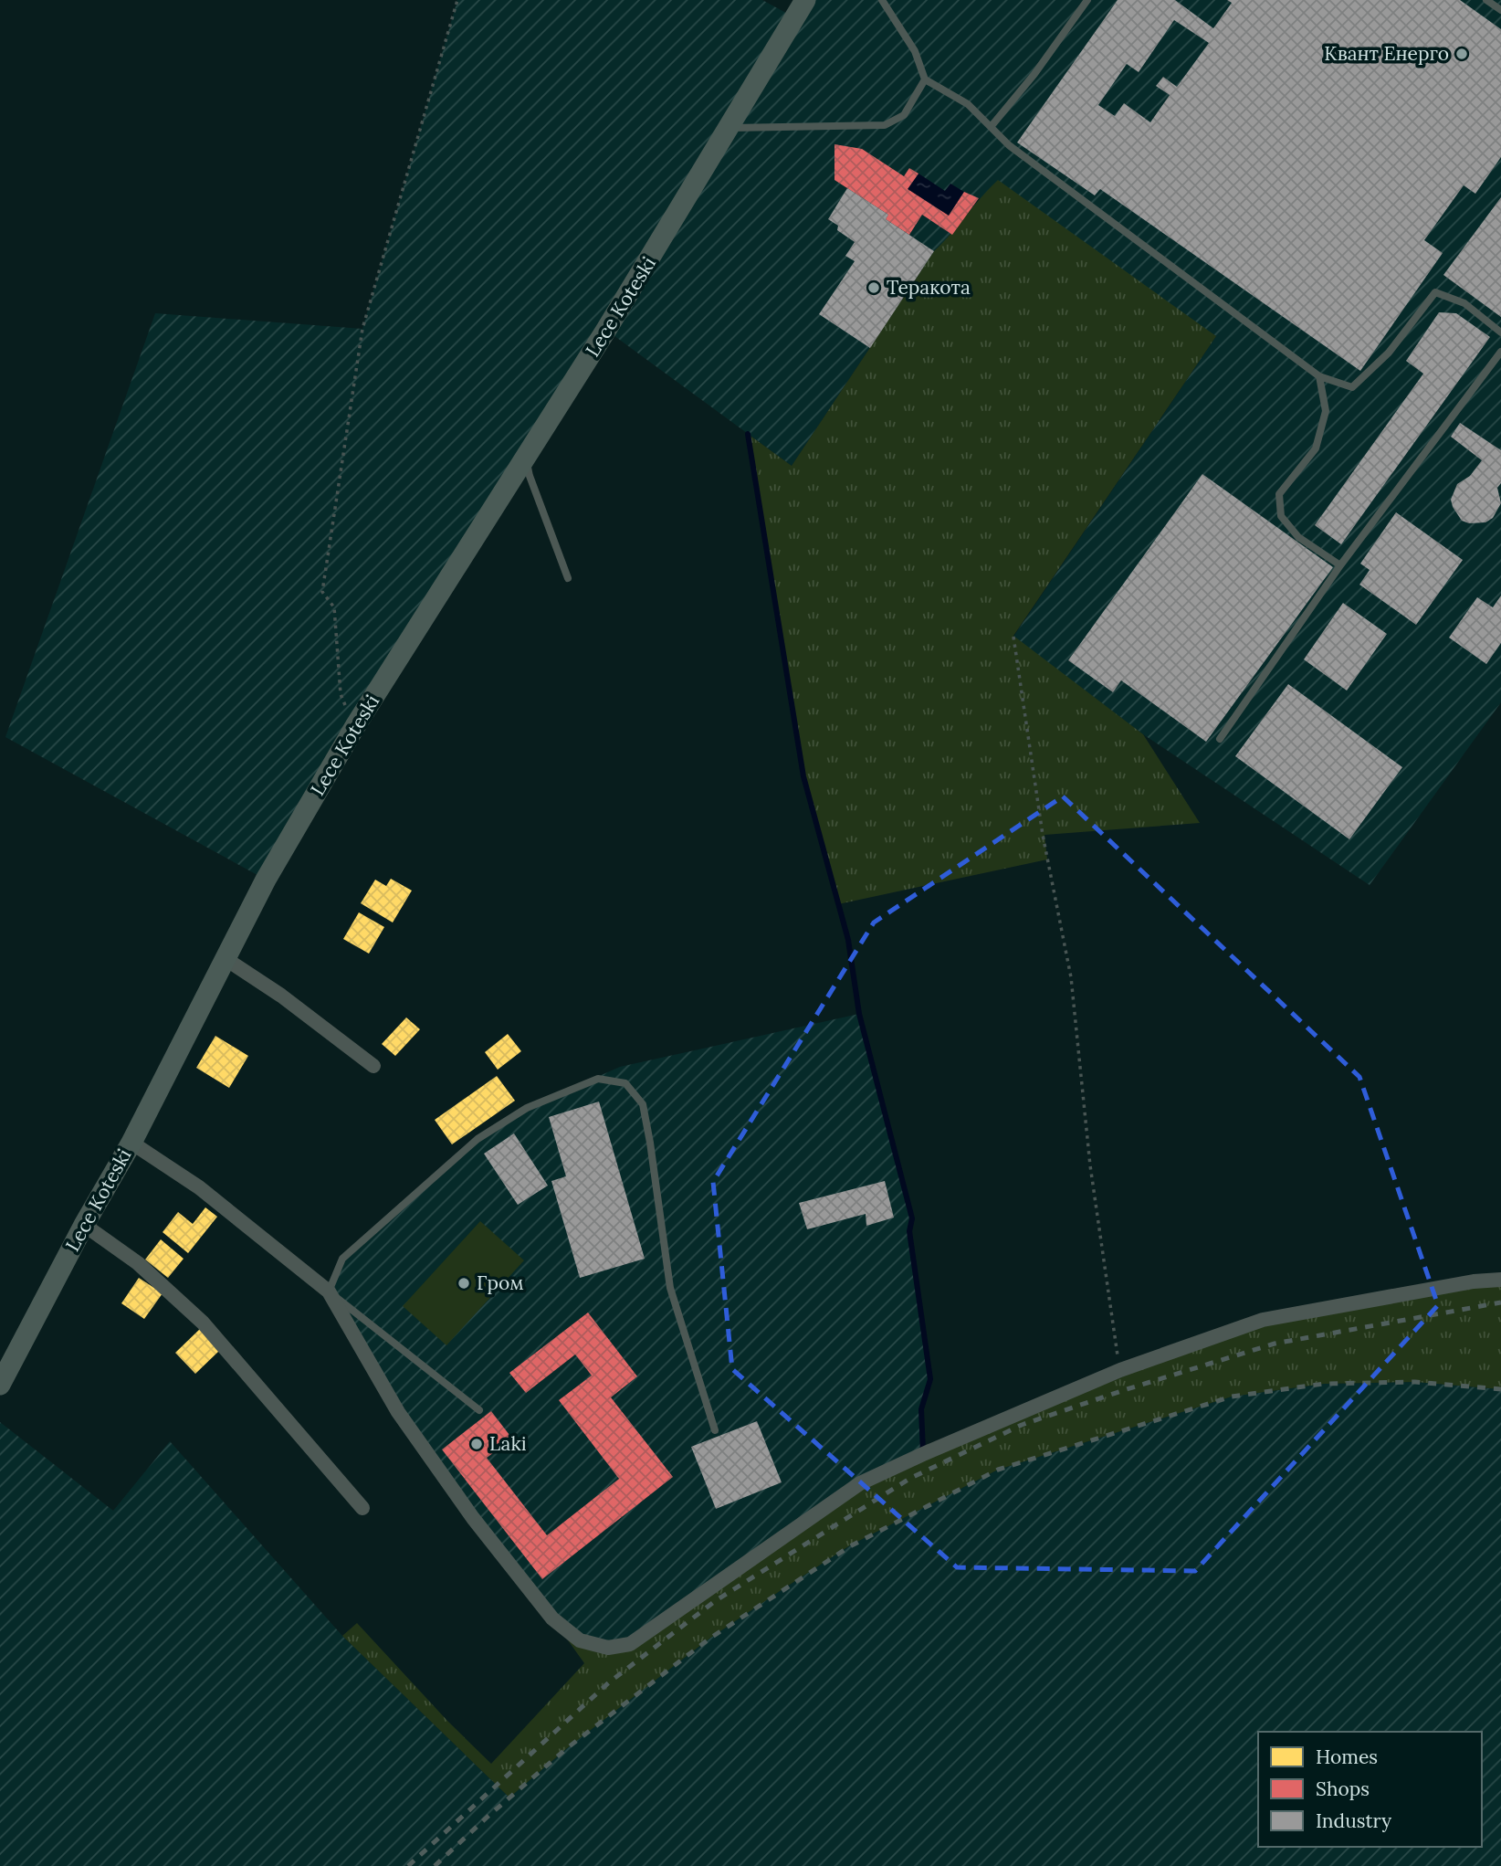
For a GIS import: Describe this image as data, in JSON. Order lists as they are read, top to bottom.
{
  "streets": {
    "main road": ["Lece Koteski"]
  },
  "places": [
    "Квант Енерго",
    "Теракота",
    "Гром",
    "Laki"
  ],
  "legend": ["Homes", "Shops", "Industry"]
}
